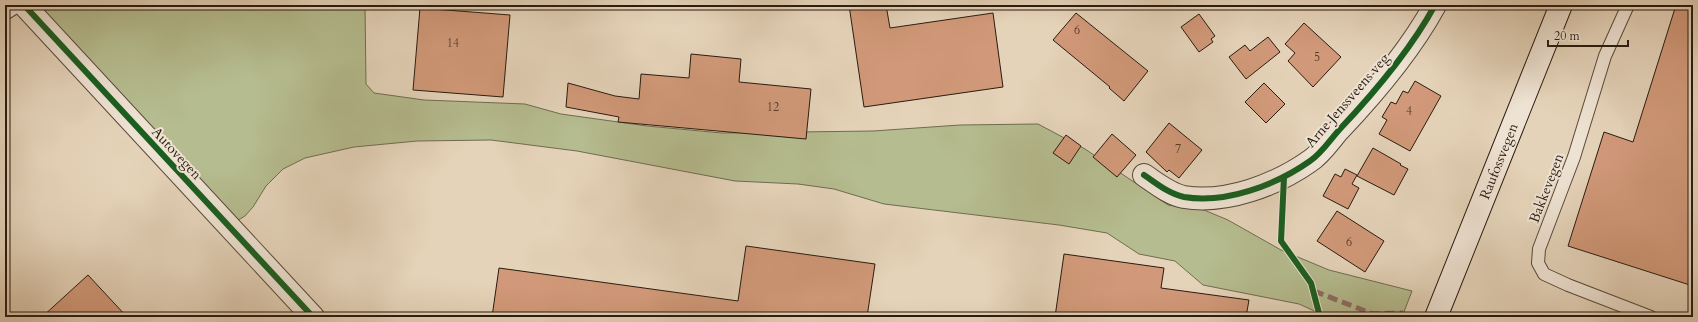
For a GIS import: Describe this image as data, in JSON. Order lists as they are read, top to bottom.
{
  "streets": {
    "street": ["Arne Jenssveens veg", "Autovegen", "Raufossvegen"],
    "lane": ["Bakkevegen"]
  },
  "house_numbers": [
    "6",
    "14",
    "5",
    "12",
    "4",
    "7",
    "6"
  ],
  "scale_bar": "20 m"
}
